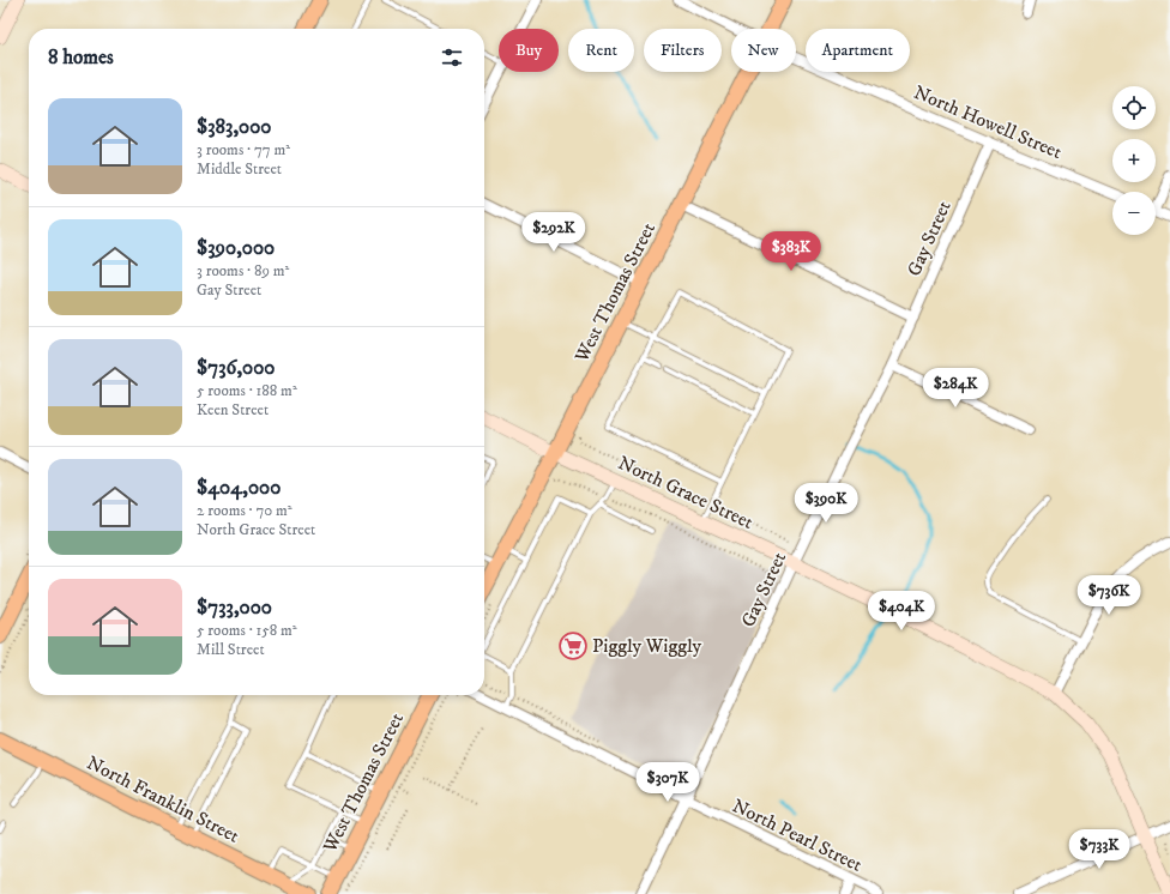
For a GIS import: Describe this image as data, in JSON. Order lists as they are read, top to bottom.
{
  "streets": {
    "main road": ["West Thomas Street", "North Grace Street", "North Franklin Street"],
    "street": ["North Howell Street", "Gay Street", "North Pearl Street"]
  },
  "crossings": [
    ["North Howell Street", "Gay Street"],
    ["Gay Street", "North Grace Street"],
    ["Gay Street", "North Pearl Street"],
    ["West Thomas Street", "North Grace Street"]
  ],
  "places": {
    "supermarket": ["Piggly Wiggly"]
  },
  "page": {
    "chip": [
      "Buy",
      "Rent",
      "Filters",
      "New",
      "Apartment"
    ],
    "heading": "8 homes",
    "map_buttons": ["+", "−"],
    "list": [
      {
        "name": "$383,000",
        "note": "3 rooms · 77 m² · Middle Street"
      },
      {
        "name": "$390,000",
        "note": "3 rooms · 89 m² · Gay Street"
      },
      {
        "name": "$736,000",
        "note": "5 rooms · 188 m² · Keen Street"
      },
      {
        "name": "$404,000",
        "note": "2 rooms · 70 m² · North Grace Street"
      },
      {
        "name": "$733,000",
        "note": "5 rooms · 158 m² · Mill Street"
      }
    ],
    "price": [
      "$292K",
      "$383K",
      "$284K",
      "$390K",
      "$736K",
      "$404K",
      "$307K",
      "$733K"
    ]
  }
}
